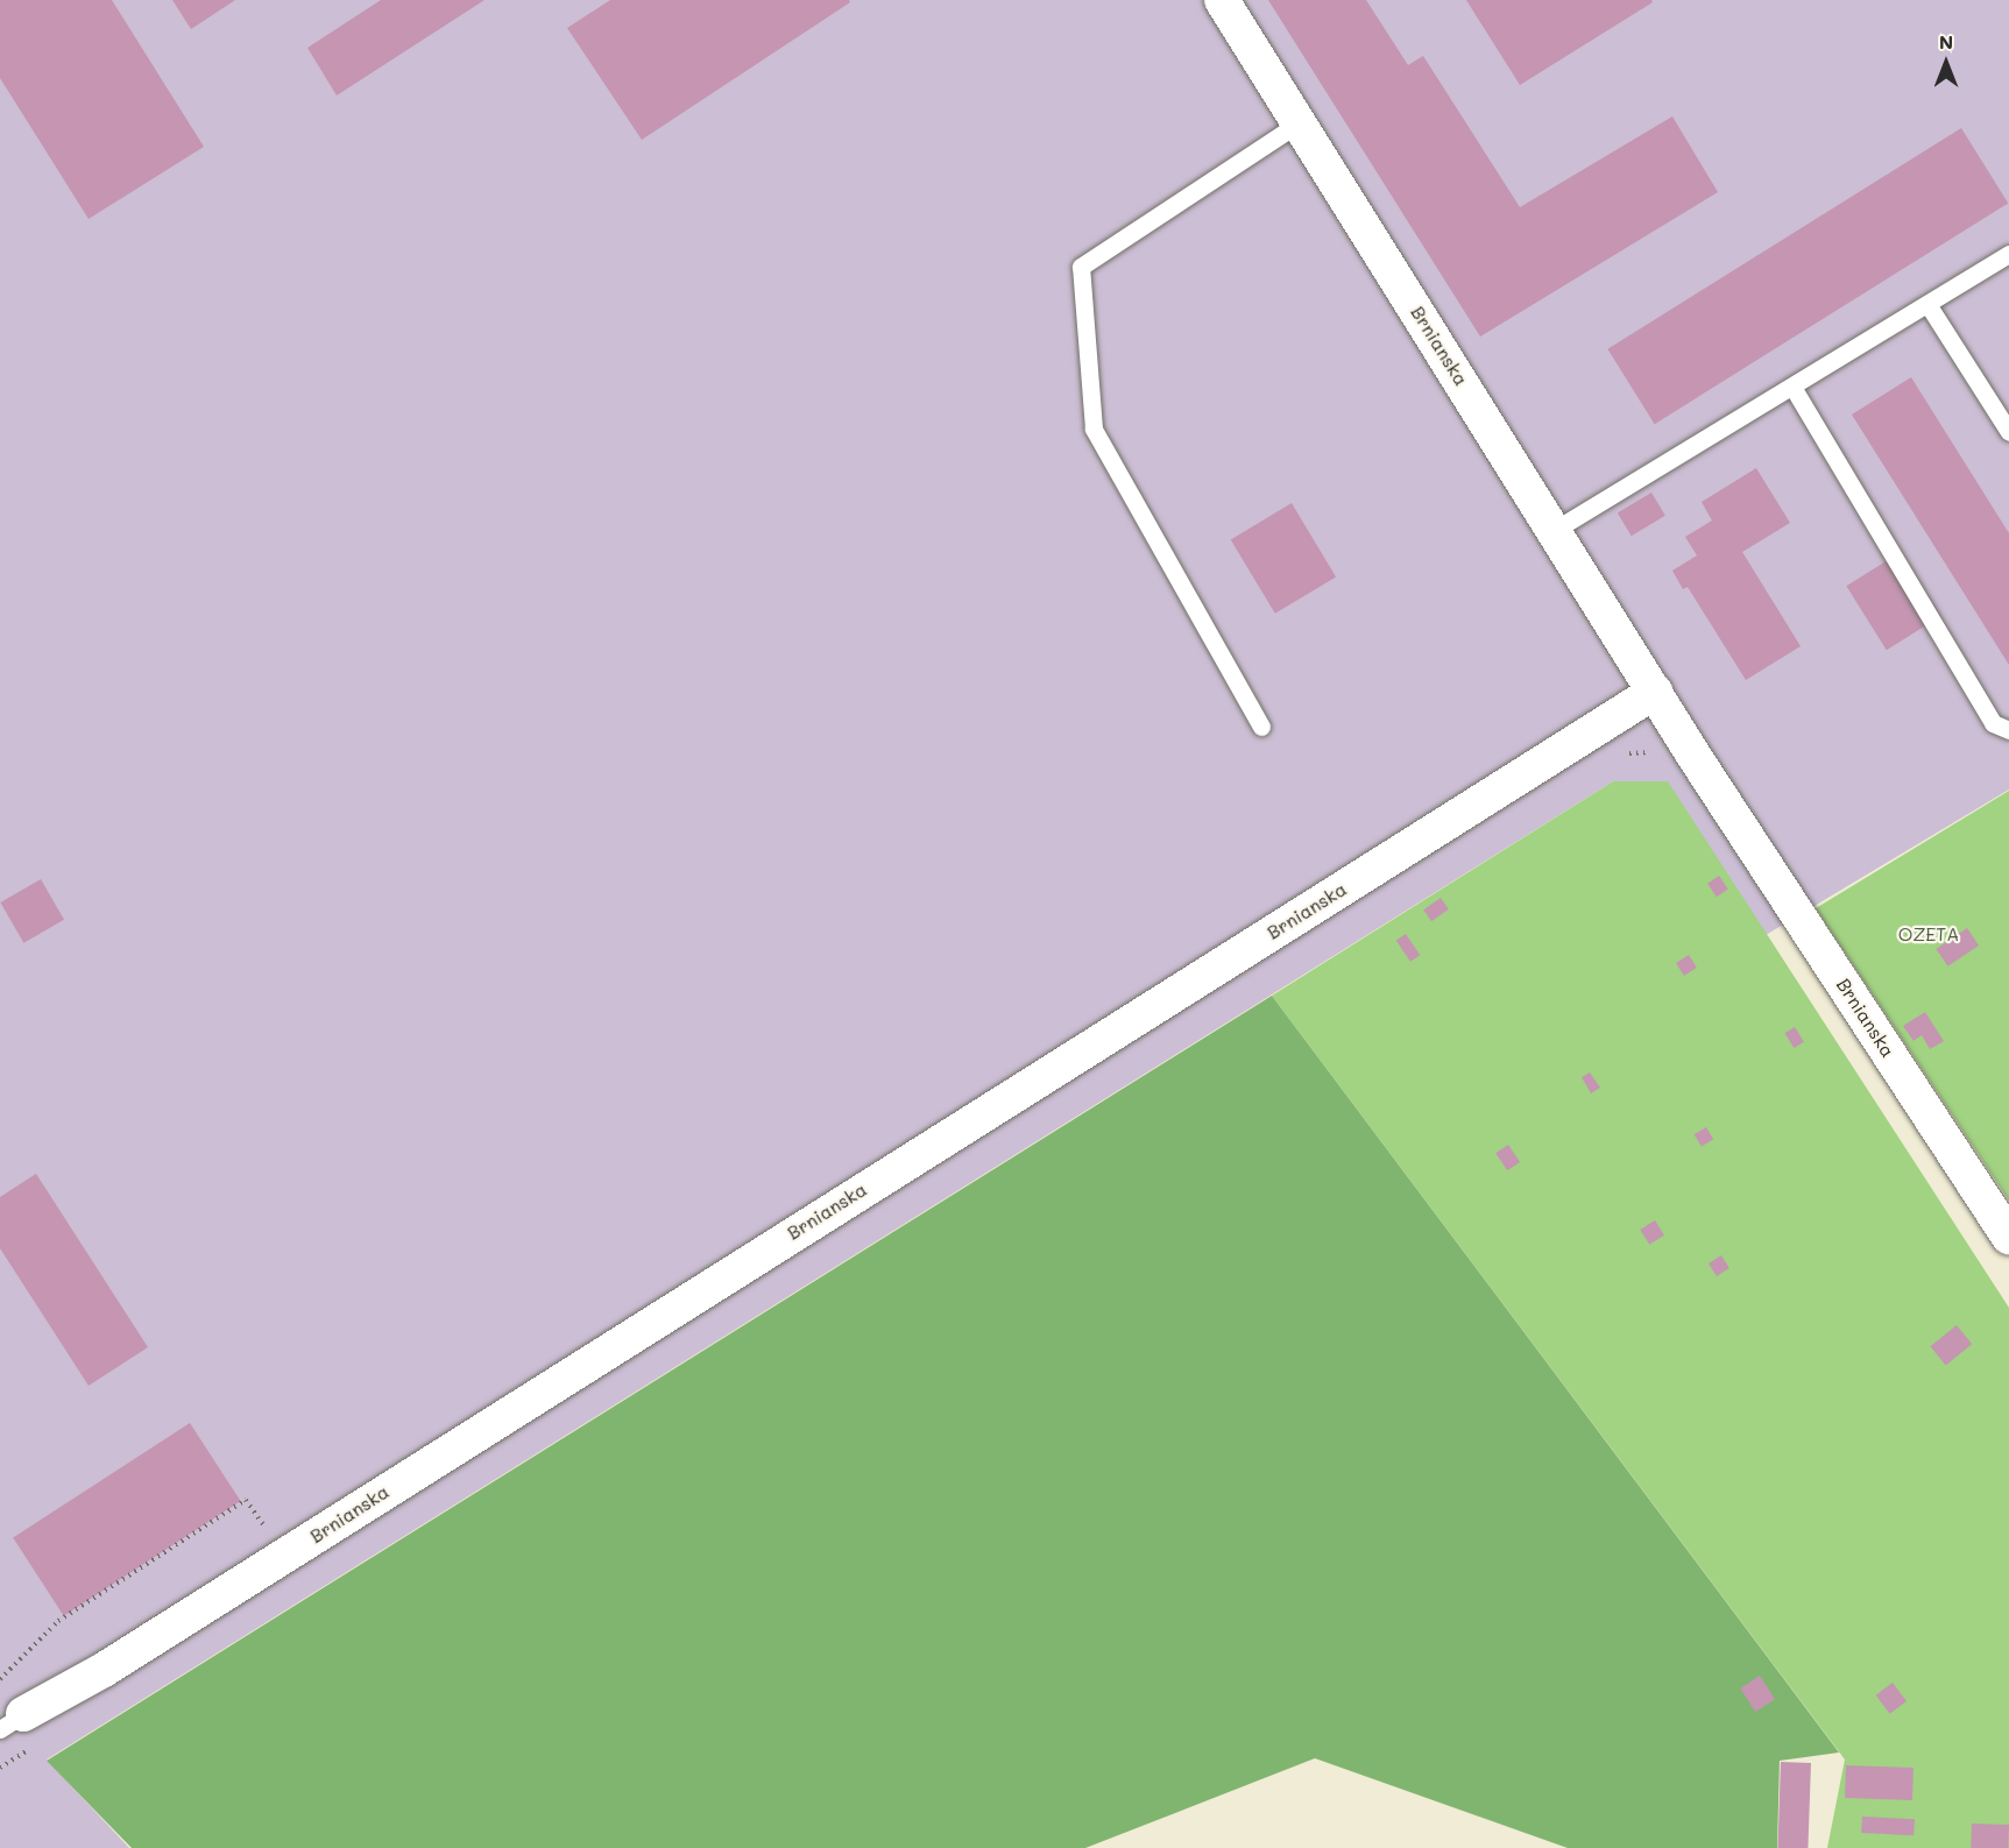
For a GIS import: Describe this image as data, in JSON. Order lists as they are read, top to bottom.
{
  "streets": {
    "street": ["Brnianska"]
  },
  "parks": ["OZETA"],
  "north": "top"
}
